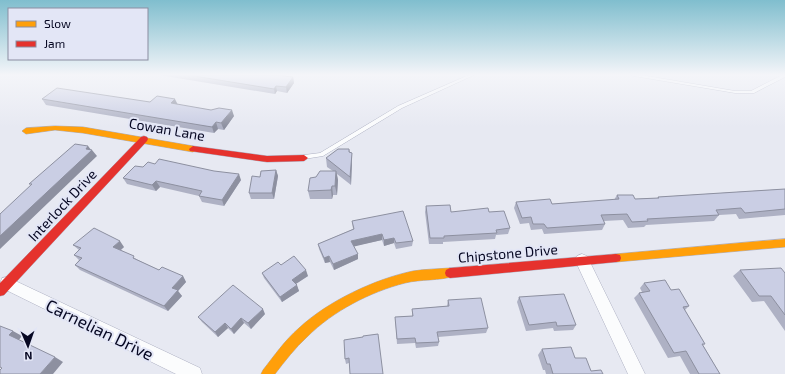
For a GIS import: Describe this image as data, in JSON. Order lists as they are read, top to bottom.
{
  "streets": {
    "street": [
      "Cowan Lane",
      "Interlock Drive",
      "Chipstone Drive",
      "Carnelian Drive"
    ]
  },
  "crossings": [
    ["Cowan Lane", "Interlock Drive"],
    ["Interlock Drive", "Carnelian Drive"]
  ],
  "legend": ["Slow", "Jam"],
  "north": "bottom"
}
